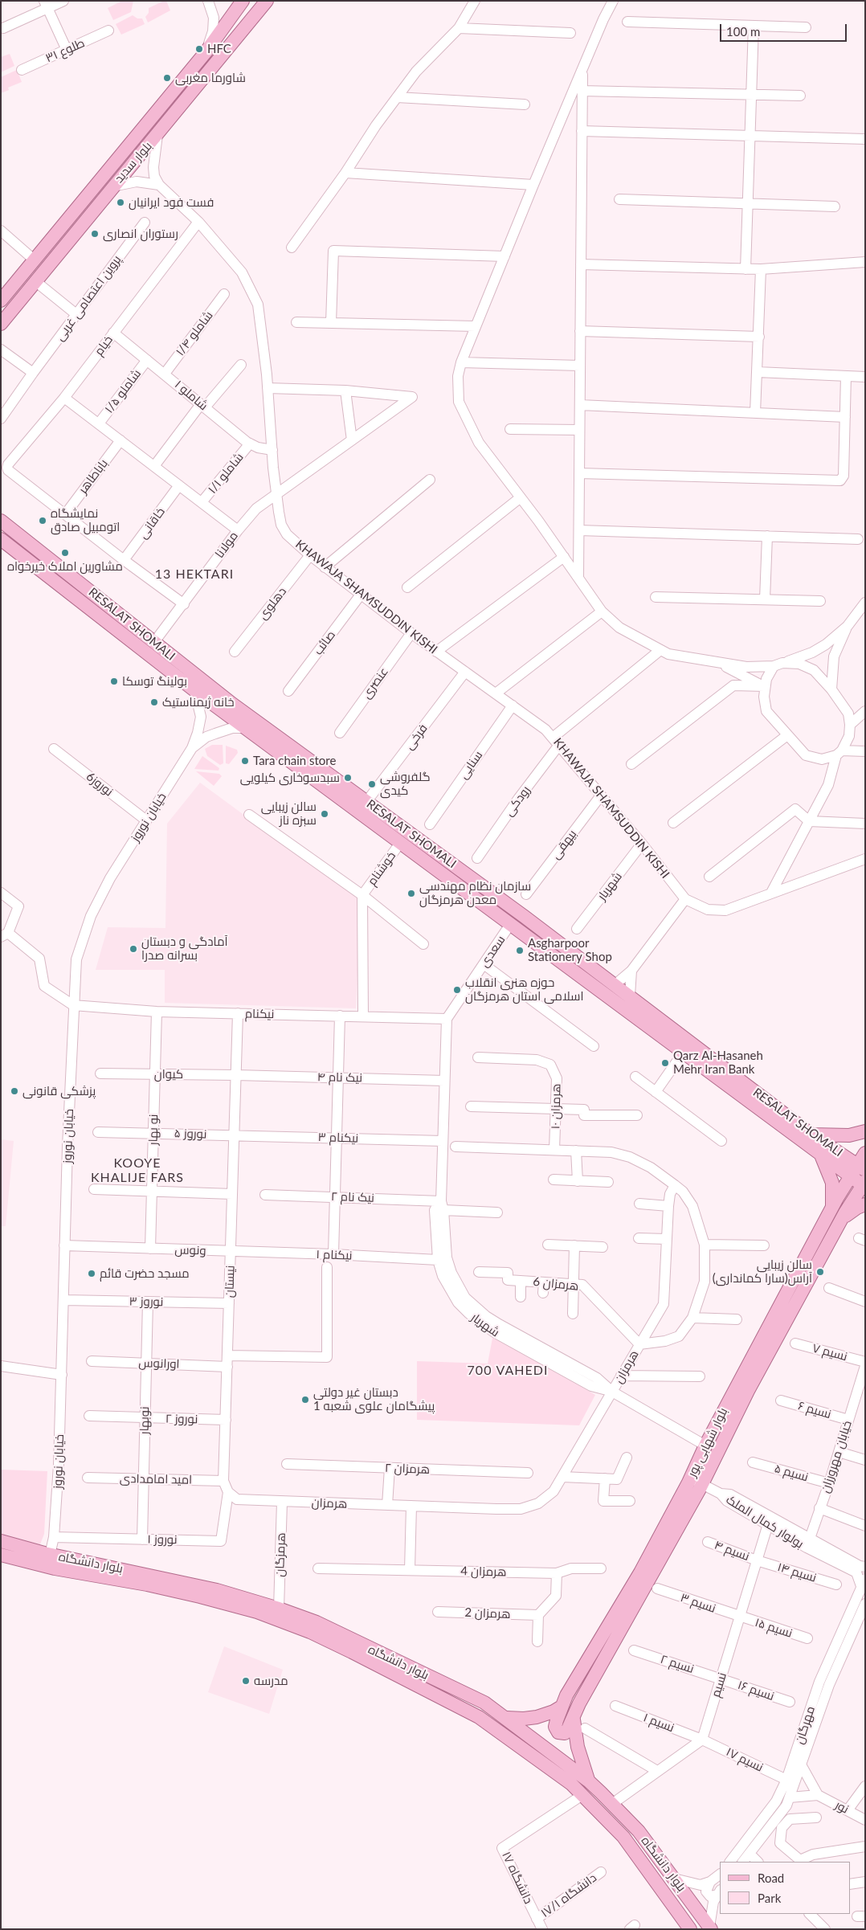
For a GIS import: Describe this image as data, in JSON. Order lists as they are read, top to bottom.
{
  "streets": {
    "main road": [
      "بلوار سدید",
      "RESALAT SHOMALI",
      "بلوار شهابی پور",
      "بلوار دانشگاه"
    ],
    "street": [
      "طلوع ۳۱",
      "پروین اعتصامی غربی",
      "شاملو ۱/۴",
      "خیام",
      "شاملو ۱/۵",
      "شاملو ۱",
      "شاملو ۱/۱",
      "باباطاهر",
      "خاقانی",
      "مولانا",
      "KHAWAJA SHAMSUDDIN KISHI",
      "دهلوی",
      "صائب",
      "عنصری",
      "فرخی",
      "سنایی",
      "نوروز6",
      "رودکی",
      "خیابان نوروز",
      "بیهقی",
      "خوشنام",
      "شهریار",
      "سعدی",
      "نیکنام",
      "کیوان",
      "نیک نام ۴",
      "هرمزان ۱۰",
      "نو بهار",
      "نوروز ۵",
      "نیکنام ۳",
      "نیک نام ۲",
      "ونوس",
      "نیکنام ۱",
      "نیستان",
      "هرمزان 6",
      "نوروز ۳",
      "نسیم ۷",
      "اورانوس",
      "هرمزان",
      "نسیم ۶",
      "نوروز ۲",
      "نوبهار",
      "خیابان مهرورزان",
      "هرمزان ۲",
      "نسیم ۵",
      "امید امامدادی",
      "بولوار کمال الملک",
      "نوروز ۱",
      "نسیم ۴",
      "هرمزگان",
      "هرمزان 4",
      "نسیم ۱۴",
      "نسیم ۳",
      "هرمزان 2",
      "نسیم ۱۵",
      "نسیم ۲",
      "نسیم",
      "نسیم ۱۶",
      "نسیم ۱",
      "مهرگان",
      "نسیم ۱۷",
      "نور",
      "دانشگاه ۱۷",
      "دانشگاه ۱۷/۱"
    ]
  },
  "crossings": [
    ["شاملو ۱/۴", "شاملو ۱"],
    ["خیام", "شاملو ۱"],
    ["خیام", "باباطاهر"],
    ["خیام", "KHAWAJA SHAMSUDDIN KISHI"],
    ["شاملو ۱/۵", "شاملو ۱"],
    ["شاملو ۱", "شاملو ۱/۱"],
    ["شاملو ۱", "KHAWAJA SHAMSUDDIN KISHI"],
    ["مولانا", "KHAWAJA SHAMSUDDIN KISHI"],
    ["مولانا", "RESALAT SHOMALI"],
    ["KHAWAJA SHAMSUDDIN KISHI", "دهلوی"],
    ["KHAWAJA SHAMSUDDIN KISHI", "صائب"],
    ["KHAWAJA SHAMSUDDIN KISHI", "عنصری"],
    ["KHAWAJA SHAMSUDDIN KISHI", "فرخی"],
    ["KHAWAJA SHAMSUDDIN KISHI", "سنایی"],
    ["KHAWAJA SHAMSUDDIN KISHI", "رودکی"],
    ["KHAWAJA SHAMSUDDIN KISHI", "بیهقی"],
    ["KHAWAJA SHAMSUDDIN KISHI", "شهریار"],
    ["RESALAT SHOMALI", "فرخی"],
    ["RESALAT SHOMALI", "خیابان نوروز"],
    ["RESALAT SHOMALI", "خوشنام"],
    ["RESALAT SHOMALI", "سعدی"],
    ["RESALAT SHOMALI", "بلوار شهابی پور"],
    ["نوروز6", "خیابان نوروز"],
    ["خیابان نوروز", "نیکنام"],
    ["خیابان نوروز", "نوروز ۳"],
    ["خیابان نوروز", "نوروز ۱"],
    ["خیابان نوروز", "بلوار دانشگاه"],
    ["شهریار", "سعدی"],
    ["شهریار", "نیکنام"],
    ["شهریار", "نیک نام ۴"],
    ["شهریار", "نیکنام ۳"],
    ["شهریار", "نیک نام ۲"],
    ["شهریار", "نیکنام ۱"],
    ["شهریار", "هرمزان"],
    ["شهریار", "بلوار شهابی پور"],
    ["سعدی", "نیکنام"],
    ["نیکنام", "نو بهار"],
    ["نیکنام", "نیستان"],
    ["کیوان", "نیک نام ۴"],
    ["کیوان", "نو بهار"],
    ["کیوان", "نیستان"],
    ["نیک نام ۴", "نیستان"],
    ["نو بهار", "نوروز ۵"],
    ["نو بهار", "ونوس"],
    ["نوروز ۵", "نیکنام ۳"],
    ["نوروز ۵", "نیستان"],
    ["نیکنام ۳", "نیستان"],
    ["ونوس", "نیکنام ۱"],
    ["ونوس", "نیستان"],
    ["نیکنام ۱", "نیستان"],
    ["نیستان", "نوروز ۳"],
    ["نیستان", "اورانوس"],
    ["نیستان", "نوروز ۲"],
    ["نیستان", "امید امامدادی"],
    ["نیستان", "نوروز ۱"],
    ["هرمزان 6", "هرمزان"],
    ["نوروز ۳", "نوبهار"],
    ["اورانوس", "نوبهار"],
    ["هرمزان", "هرمزگان"],
    ["نسیم ۶", "خیابان مهرورزان"],
    ["نوروز ۲", "نوبهار"],
    ["نوبهار", "امید امامدادی"],
    ["نوبهار", "نوروز ۱"],
    ["خیابان مهرورزان", "نسیم ۵"],
    ["خیابان مهرورزان", "بولوار کمال الملک"],
    ["بولوار کمال الملک", "نسیم"],
    ["بولوار کمال الملک", "مهرگان"],
    ["نسیم ۴", "نسیم ۱۴"],
    ["نسیم ۴", "نسیم"],
    ["هرمزگان", "بلوار دانشگاه"],
    ["بلوار دانشگاه", "دانشگاه ۱۷"],
    ["نسیم ۱۴", "نسیم"],
    ["نسیم ۳", "نسیم ۱۵"],
    ["نسیم ۳", "نسیم"],
    ["نسیم ۱۵", "نسیم"],
    ["نسیم ۲", "نسیم"],
    ["نسیم ۲", "نسیم ۱۶"],
    ["نسیم", "نسیم ۱۶"],
    ["نسیم", "نسیم ۱"],
    ["نسیم", "نسیم ۱۷"],
    ["نسیم ۱", "نسیم ۱۷"],
    ["مهرگان", "نسیم ۱۷"],
    ["دانشگاه ۱۷", "دانشگاه ۱۷/۱"]
  ],
  "districts": ["13 HEKTARI", "KOOYE KHALIJE FARS", "700 VAHEDI"],
  "places": [
    "HFC",
    "شاورما مغربی",
    "فست فود ایرانیان",
    "رستوران انصاری",
    "نمایشگاه اتومبیل صادق",
    "مشاورین املاک خیرخواه",
    "بولینگ توسکا",
    "خانه ژیمناستیک",
    "Tara chain store",
    "سبدسوخاری کیلویی",
    "گلفروشی کیدی",
    "سالن زیبایی سبزه ناز",
    "سازمان نظام مهندسی معدن هرمزگان",
    "آمادگی و دبستان بسرانه صدرا",
    "Asgharpoor Stationery Shop",
    "حوزه هنری انقلاب اسلامی استان هرمزگان",
    "Qarz Al-Hasaneh Mehr Iran Bank",
    "پزشکی قانونی",
    "سالن زیبایی آراس(سارا کمانداری)",
    "مسجد حضرت قائم",
    "دبستان غیر دولتی پیشگامان علوی شعبه 1",
    "مدرسه"
  ],
  "legend": ["Road", "Park"],
  "scale_bar": "100 m"
}
